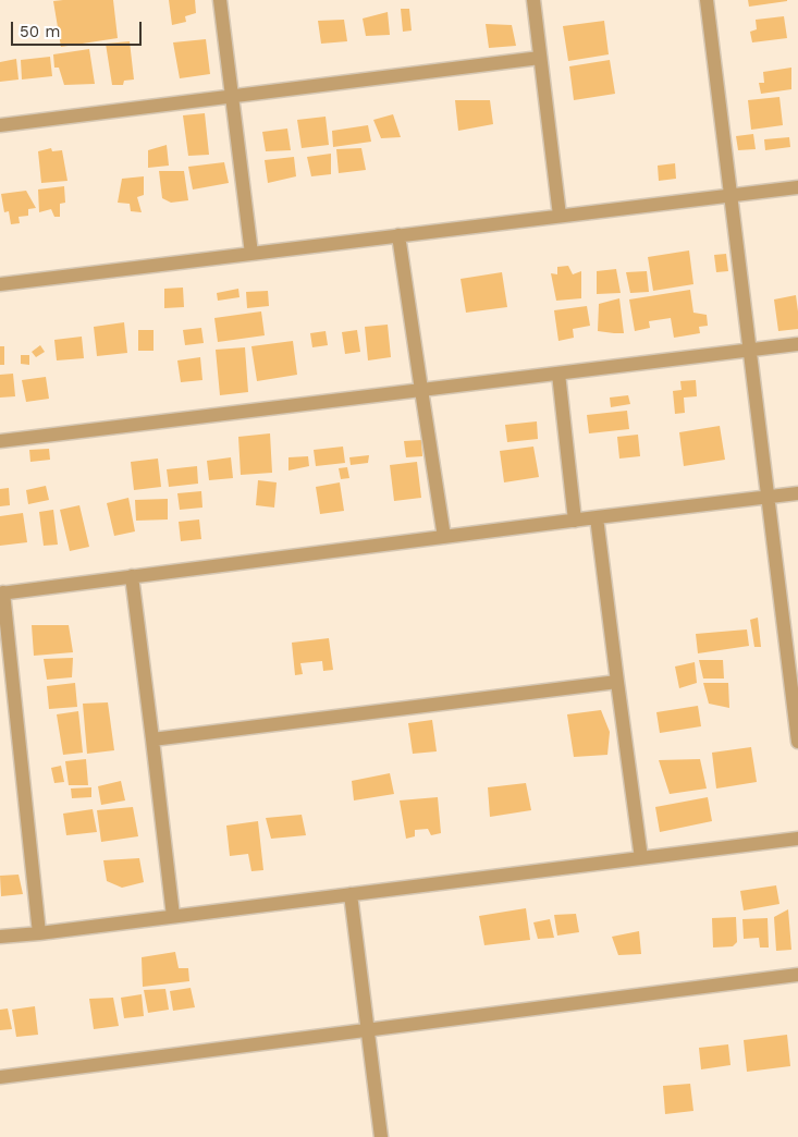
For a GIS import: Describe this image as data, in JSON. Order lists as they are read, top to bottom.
{
  "scale_bar": "50 m"
}
